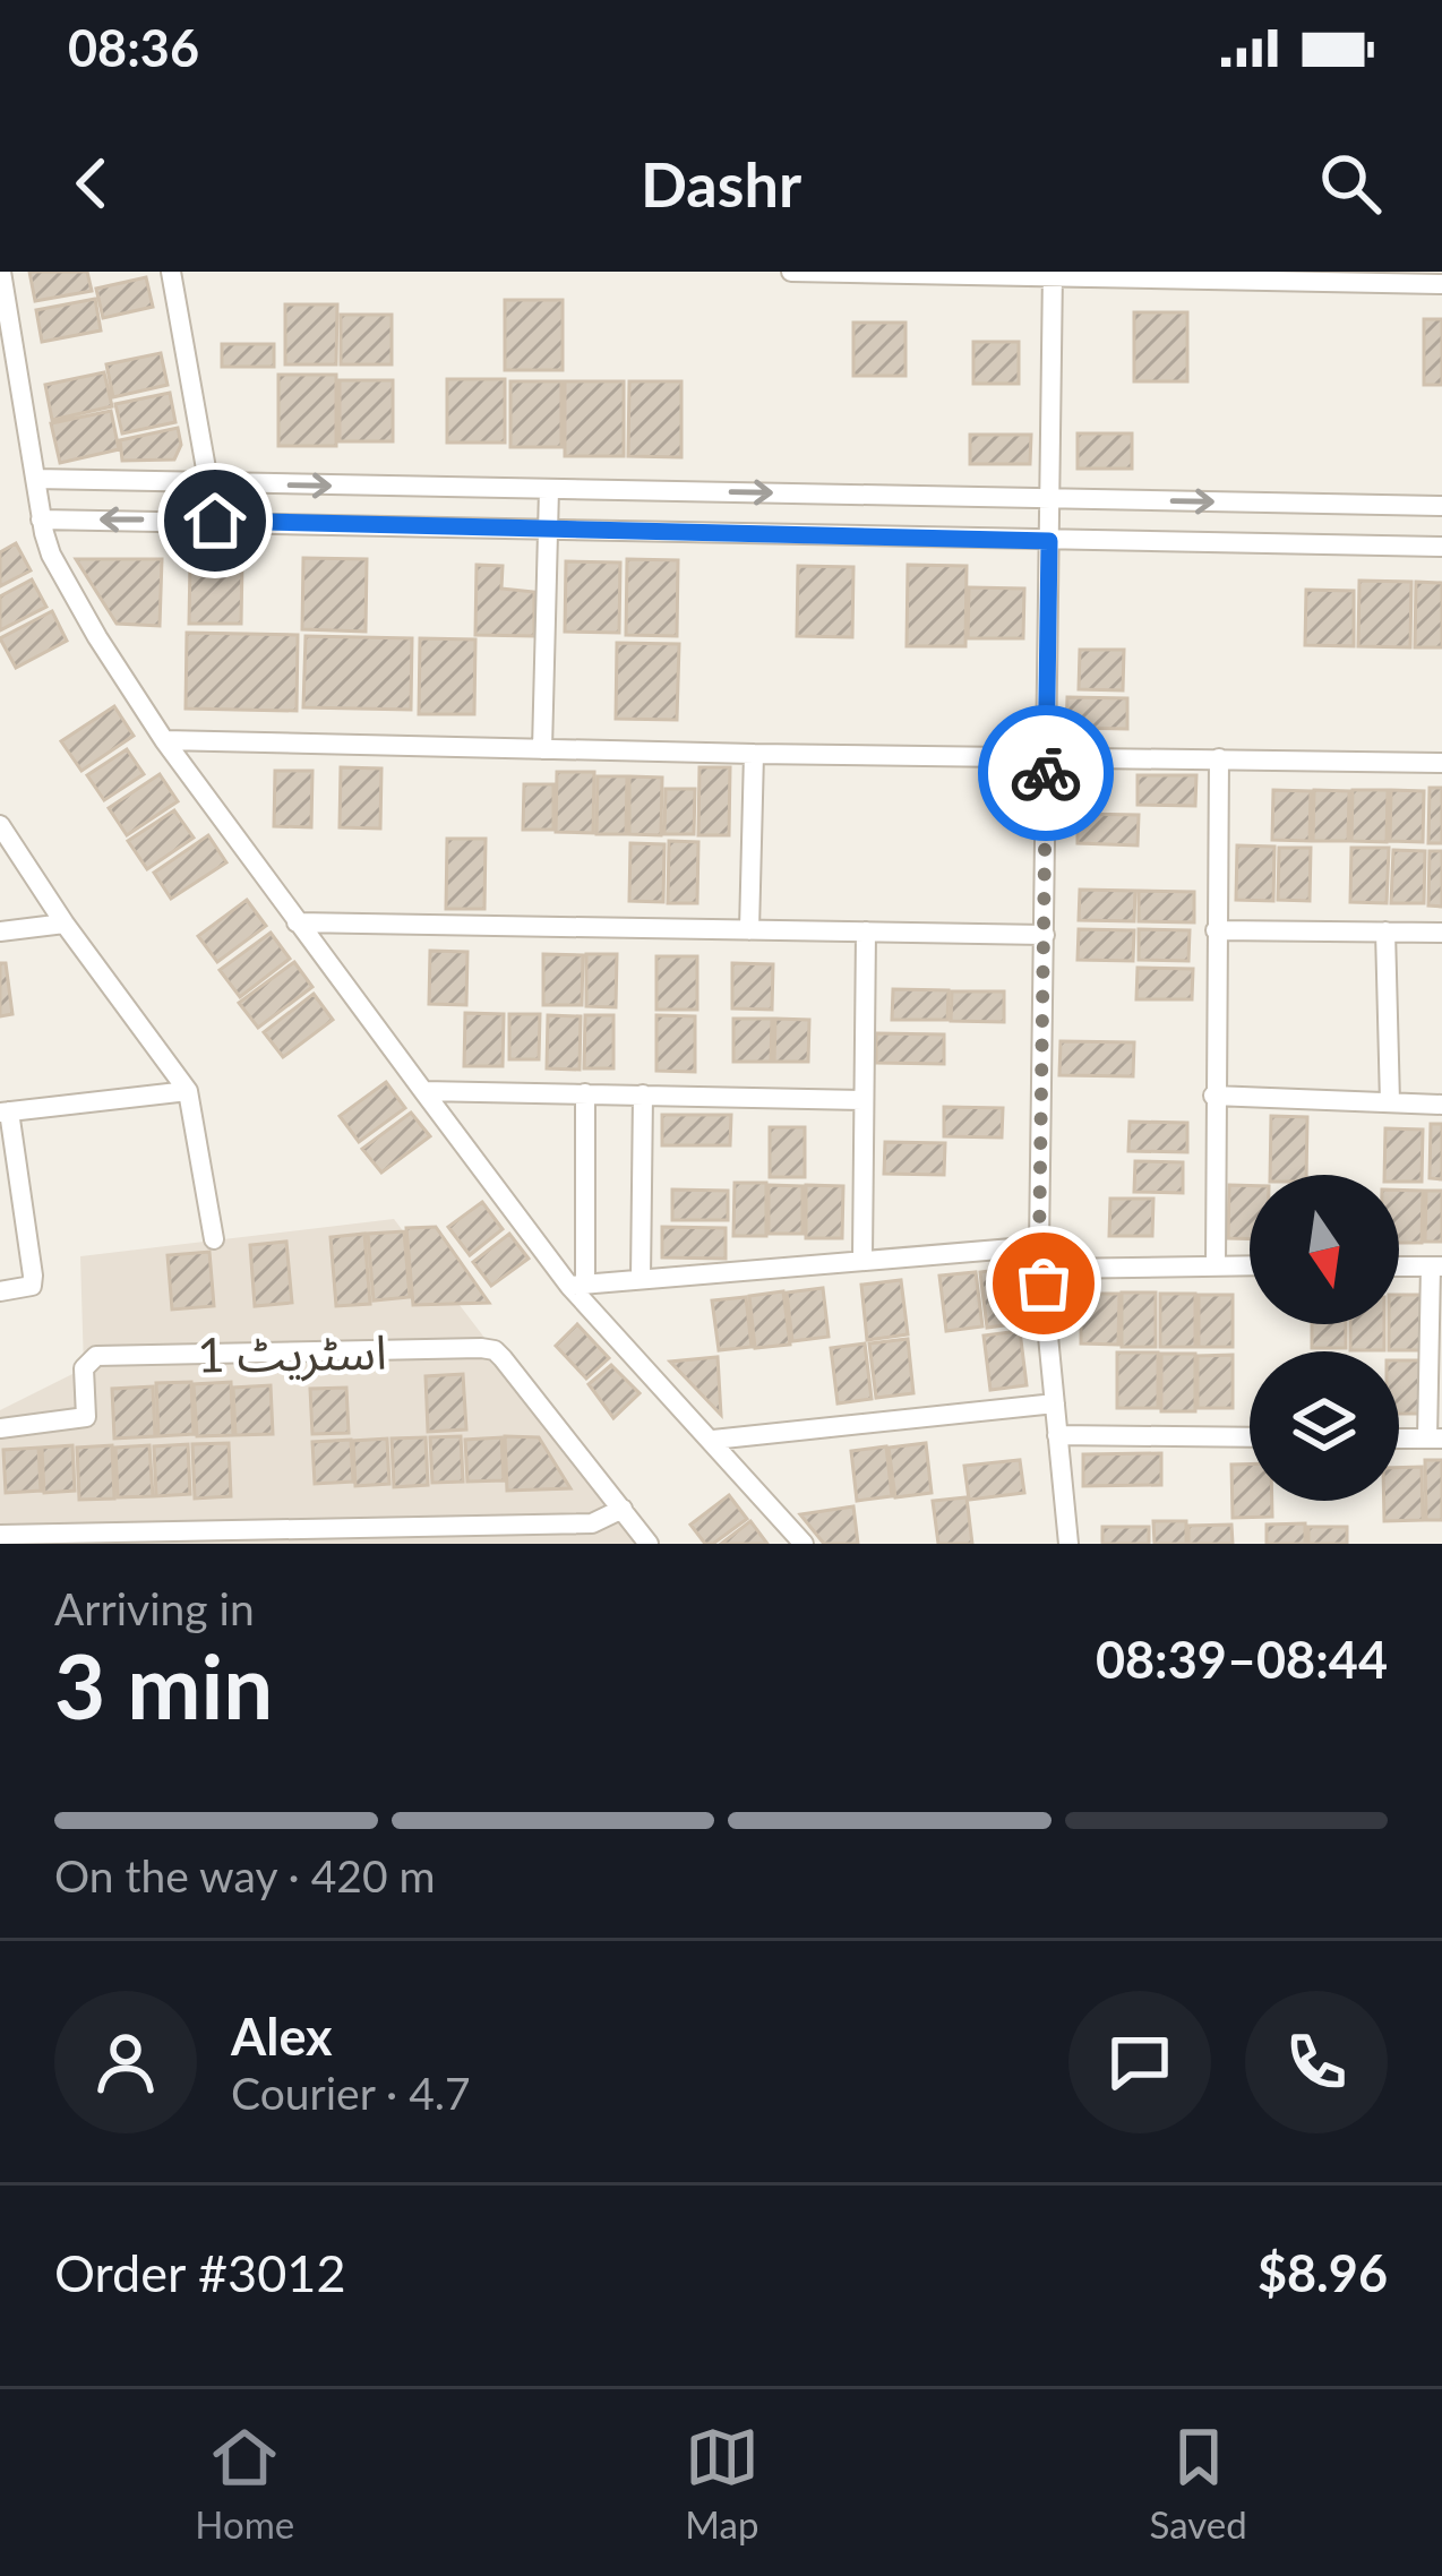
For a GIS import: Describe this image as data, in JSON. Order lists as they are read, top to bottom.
{
  "streets": {
    "street": ["اسٹریٹ 1"]
  },
  "north": "bottom",
  "page": {
    "status": "08:36",
    "header": "Dashr",
    "heading": ["3 min", "Arriving in", "08:39–08:44"],
    "panel": [
      "Alex",
      "Courier · 4.7",
      "Order #3012",
      "$8.96"
    ],
    "bar": "On the way · 420 m",
    "tabs": ["Home", "Map", "Saved"]
  }
}
